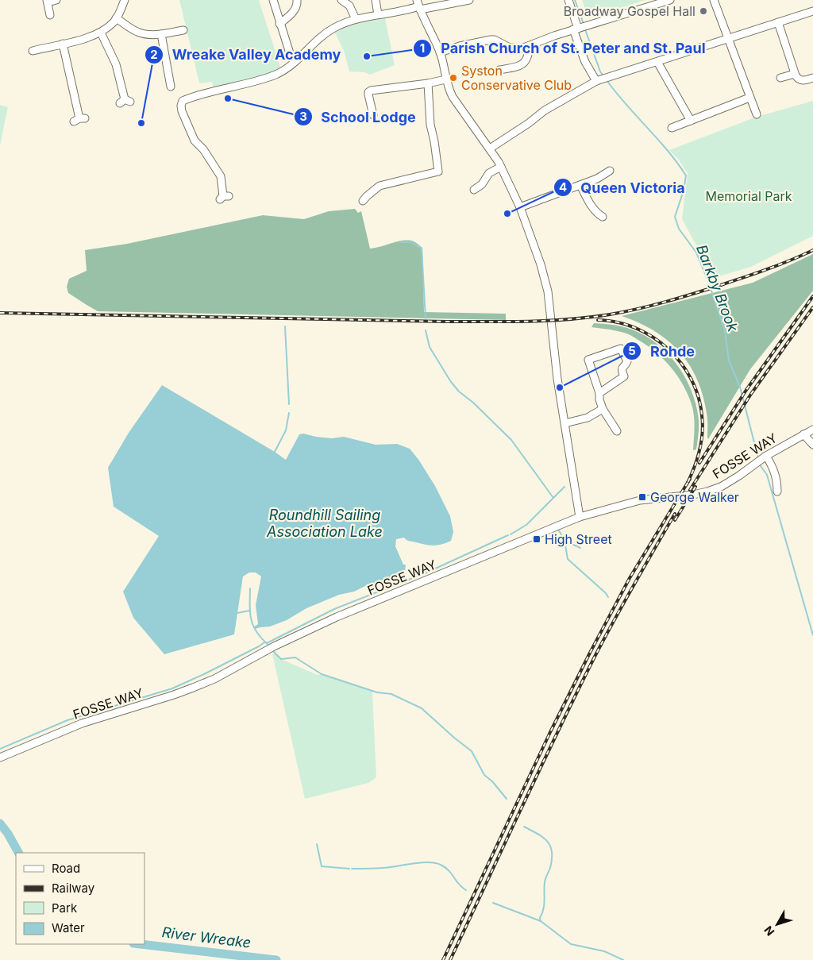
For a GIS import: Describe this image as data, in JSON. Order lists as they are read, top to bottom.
{
  "streets": {
    "street": ["FOSSE WAY"]
  },
  "water": ["Barkby Brook", "Roundhill Sailing Association Lake", "River Wreake"],
  "parks": ["Memorial Park"],
  "places": {
    "other": [
      "Broadway Gospel Hall",
      "Parish Church of St. Peter and St. Paul",
      "Syston Conservative Club",
      "School Lodge",
      "Wreake Valley Academy",
      "Queen Victoria",
      "Rohde"
    ],
    "transit": ["George Walker", "High Street"]
  },
  "legend": [
    "Road",
    "Railway",
    "Park",
    "Water"
  ],
  "north": "bottom left"
}
